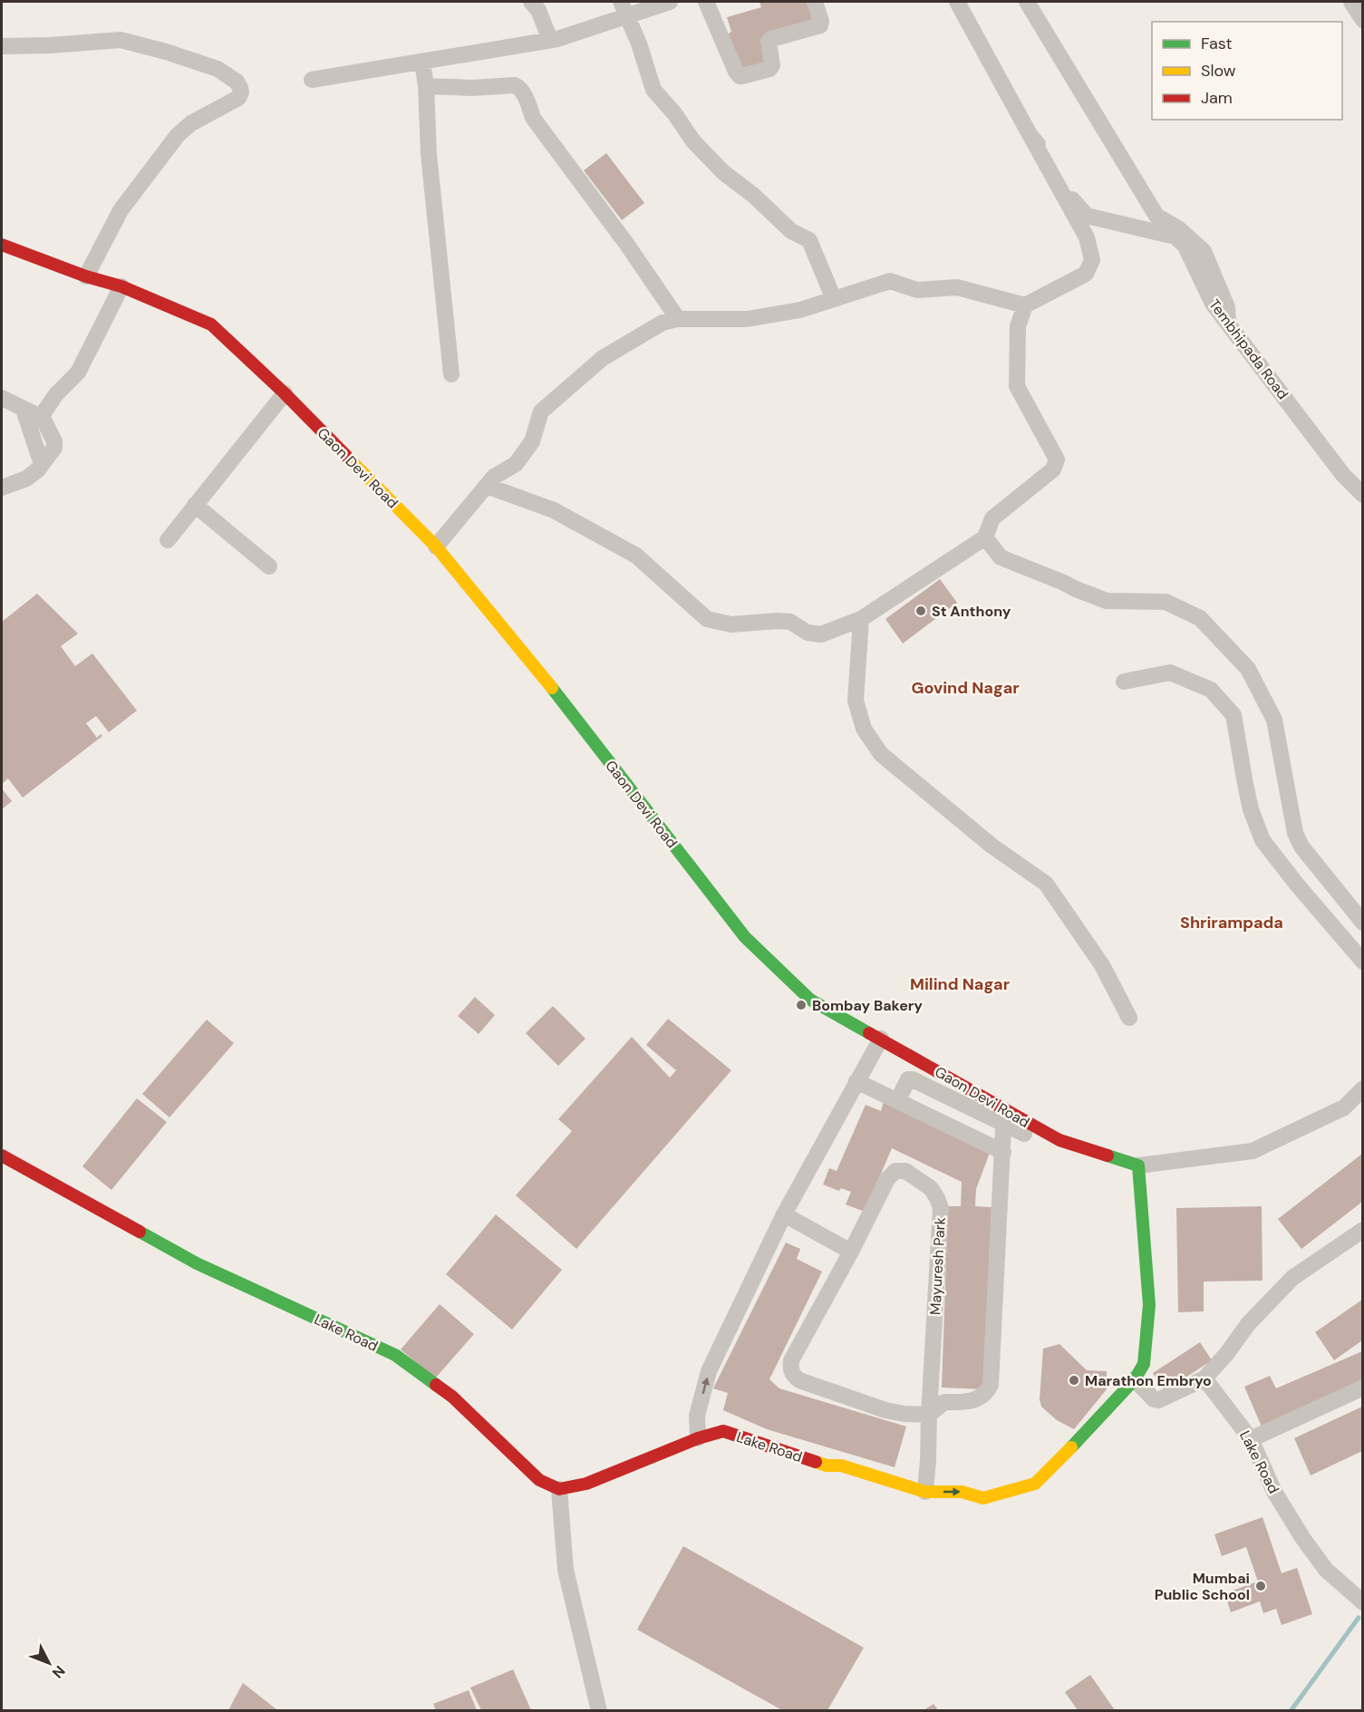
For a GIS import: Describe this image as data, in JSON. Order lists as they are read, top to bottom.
{
  "streets": {
    "street": [
      "Tembhipada Road",
      "Gaon Devi Road",
      "Mayuresh Park",
      "Lake Road"
    ]
  },
  "districts": ["Govind Nagar", "Shrirampada", "Milind Nagar"],
  "places": [
    "St Anthony",
    "Bombay Bakery",
    "Marathon Embryo",
    "Mumbai Public School"
  ],
  "legend": ["Fast", "Slow", "Jam"],
  "north": "bottom right"
}
